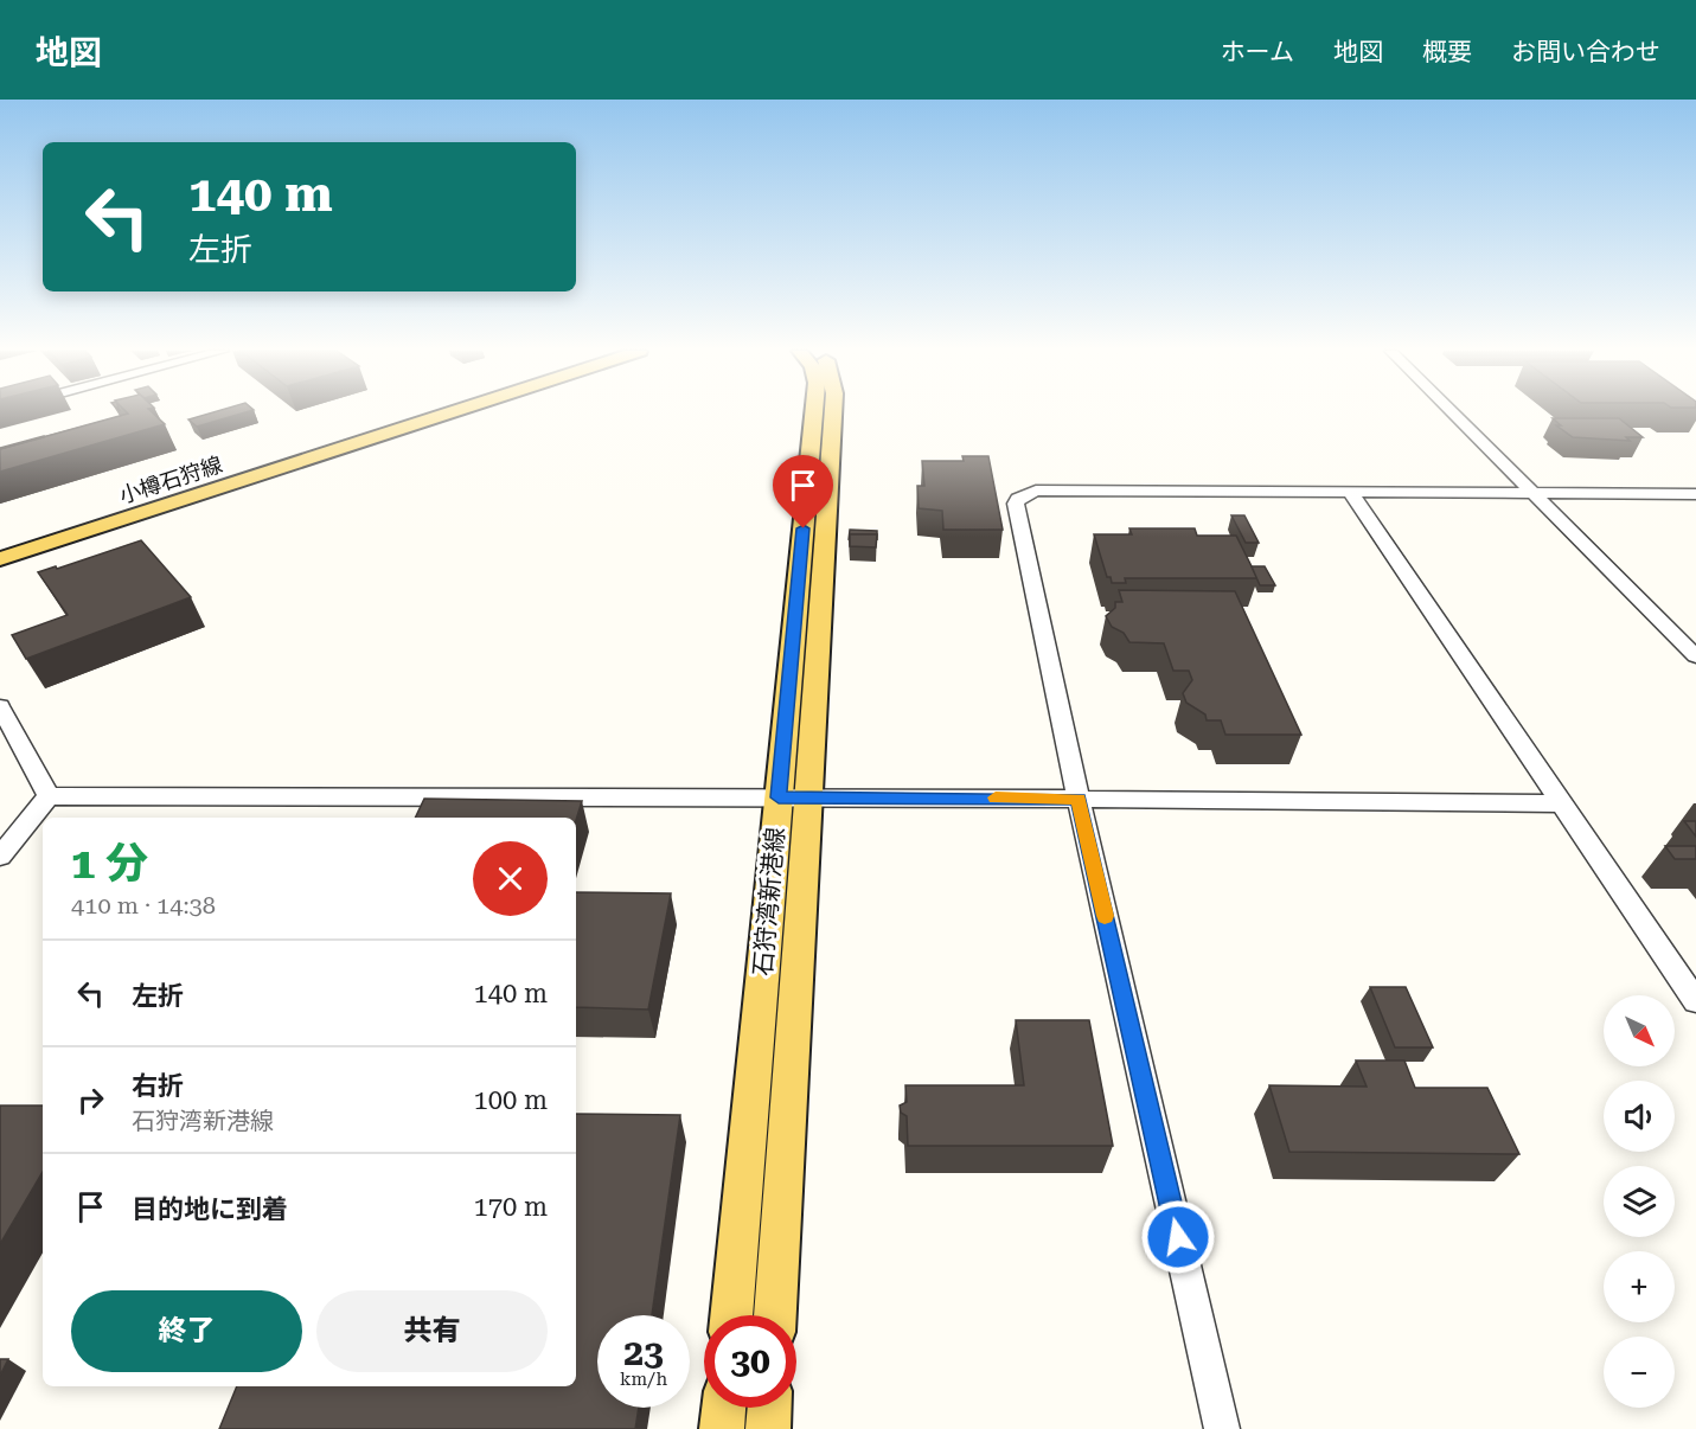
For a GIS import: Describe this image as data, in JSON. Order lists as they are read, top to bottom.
{
  "streets": {
    "main road": ["小樽石狩線", "石狩湾新港線"]
  },
  "north": "bottom right",
  "page": {
    "header": "地図",
    "nav": [
      "ホーム",
      "地図",
      "概要",
      "お問い合わせ"
    ],
    "turn": ["140 m", "左折"],
    "heading": ["1 分", "410 m · 14:38"],
    "list": [
      {
        "name": "左折",
        "value": "140 m"
      },
      {
        "name": "右折",
        "note": "石狩湾新港線",
        "value": "100 m"
      },
      {
        "name": "目的地に到着",
        "value": "170 m"
      }
    ],
    "map_buttons": ["+", "−"],
    "buttons": ["終了", "共有"],
    "speed": "23 km/h",
    "limit": "30"
  }
}
